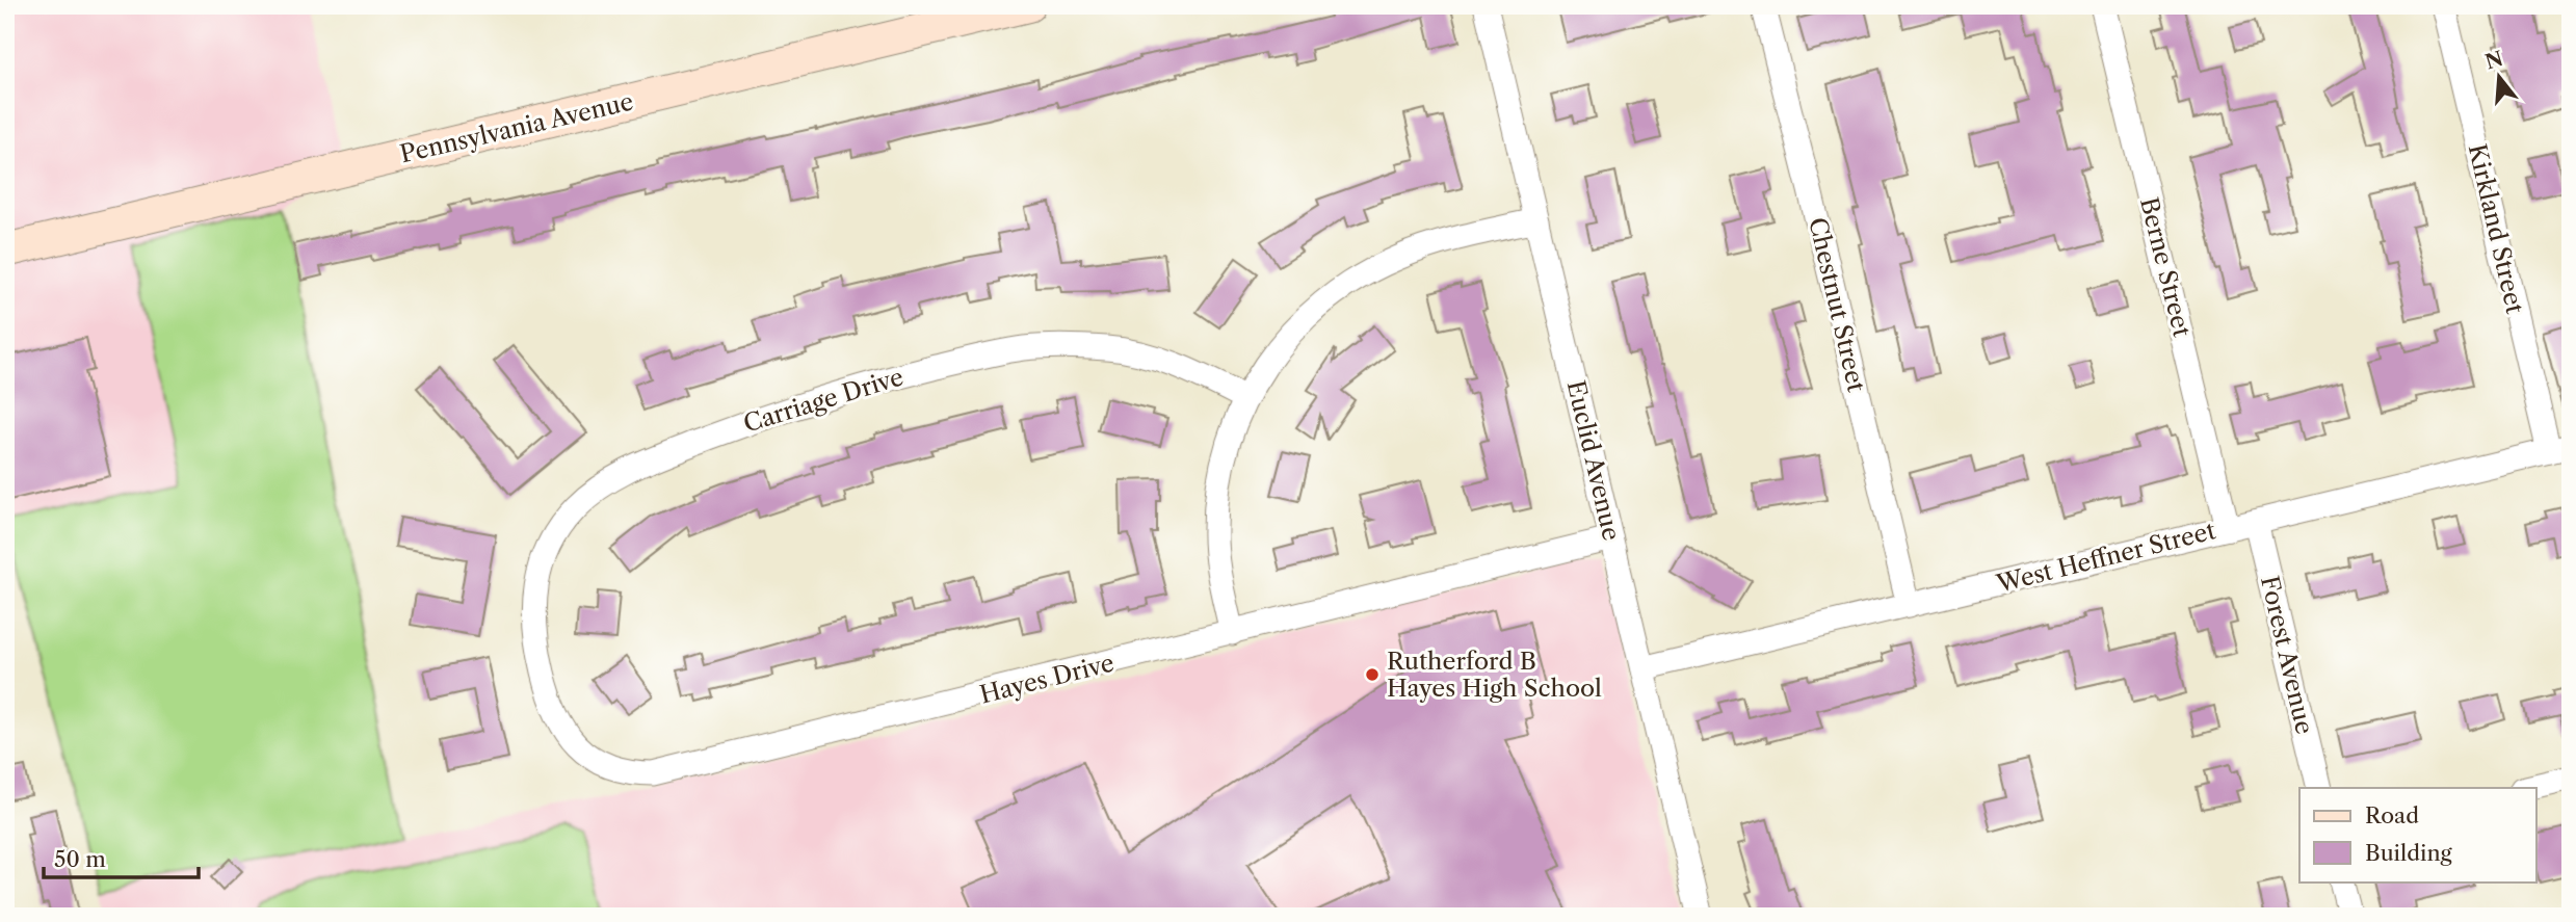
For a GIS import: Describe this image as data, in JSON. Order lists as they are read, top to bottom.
{
  "streets": {
    "street": [
      "Pennsylvania Avenue",
      "Kirkland Street",
      "Berne Street",
      "Chestnut Street",
      "Carriage Drive",
      "Euclid Avenue",
      "West Heffner Street",
      "Forest Avenue",
      "Hayes Drive"
    ]
  },
  "crossings": [
    ["Kirkland Street", "West Heffner Street"],
    ["Berne Street", "West Heffner Street"],
    ["Chestnut Street", "West Heffner Street"],
    ["Carriage Drive", "Hayes Drive"],
    ["Euclid Avenue", "West Heffner Street"],
    ["Euclid Avenue", "Hayes Drive"],
    ["West Heffner Street", "Forest Avenue"]
  ],
  "places": ["Rutherford B Hayes High School"],
  "legend": ["Road", "Building"],
  "scale_bar": "50 m",
  "north": "top"
}
